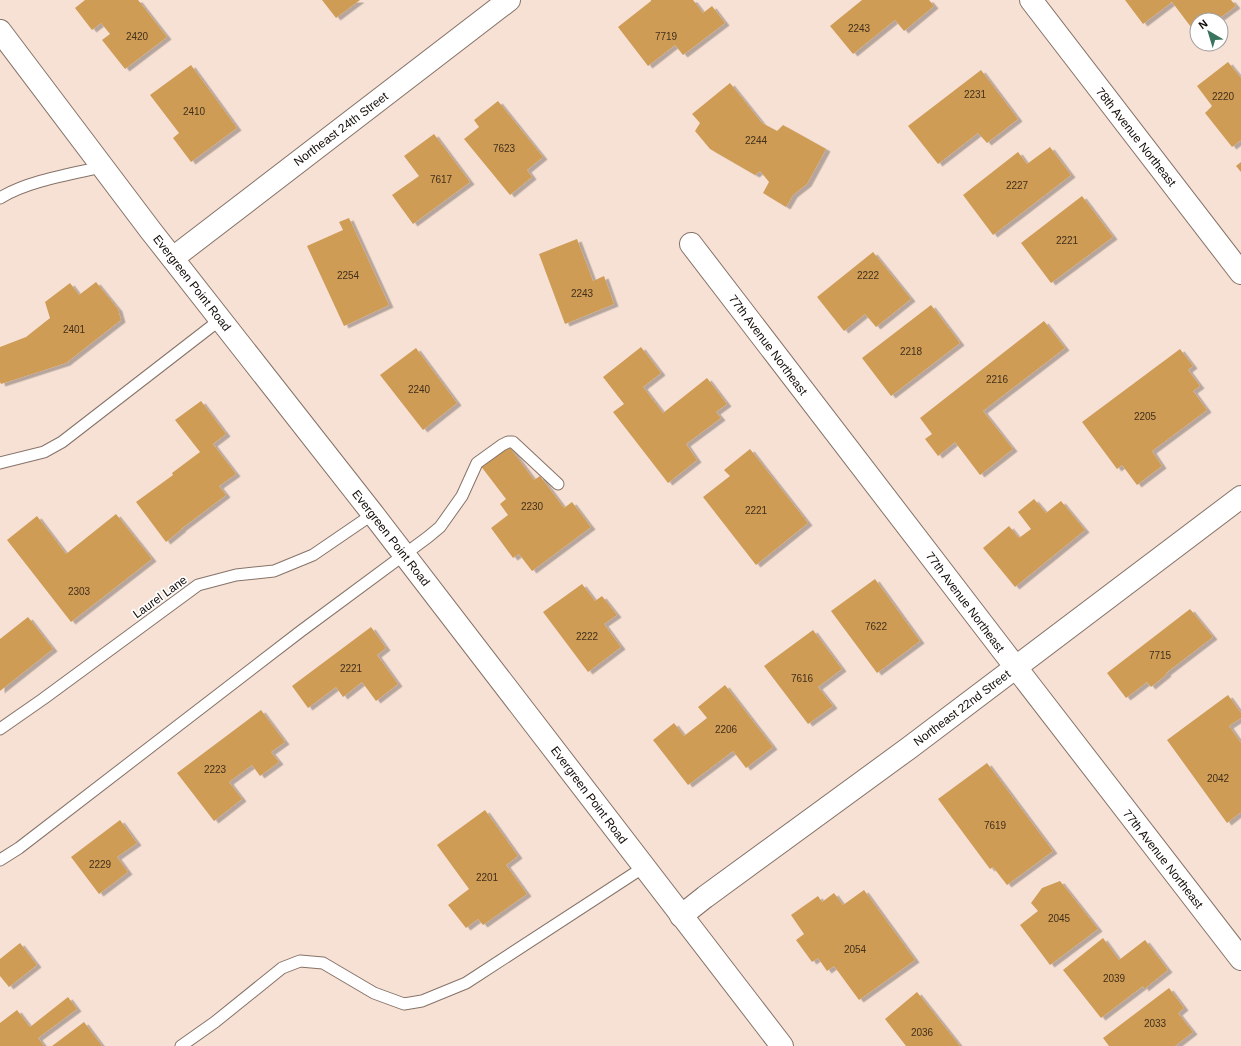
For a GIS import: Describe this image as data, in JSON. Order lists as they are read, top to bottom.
{
  "streets": {
    "street": [
      "Northeast 24th Street",
      "78th Avenue Northeast",
      "Evergreen Point Road",
      "77th Avenue Northeast",
      "Northeast 22nd Street"
    ],
    "lane": ["Laurel Lane"]
  },
  "crossings": [
    ["Northeast 24th Street", "Evergreen Point Road"],
    ["Evergreen Point Road", "Laurel Lane"],
    ["Evergreen Point Road", "Northeast 22nd Street"],
    ["77th Avenue Northeast", "Northeast 22nd Street"]
  ],
  "house_numbers": [
    "2243",
    "2420",
    "7719",
    "2231",
    "2220",
    "2410",
    "2244",
    "7623",
    "7617",
    "2227",
    "2221",
    "2254",
    "2222",
    "2243",
    "2401",
    "2218",
    "2216",
    "2240",
    "2205",
    "2230",
    "2221",
    "2303",
    "7622",
    "2222",
    "7715",
    "2221",
    "7616",
    "2206",
    "2223",
    "2042",
    "7619",
    "2229",
    "2201",
    "2045",
    "2054",
    "2039",
    "2033",
    "2036"
  ],
  "north": "top left"
}
